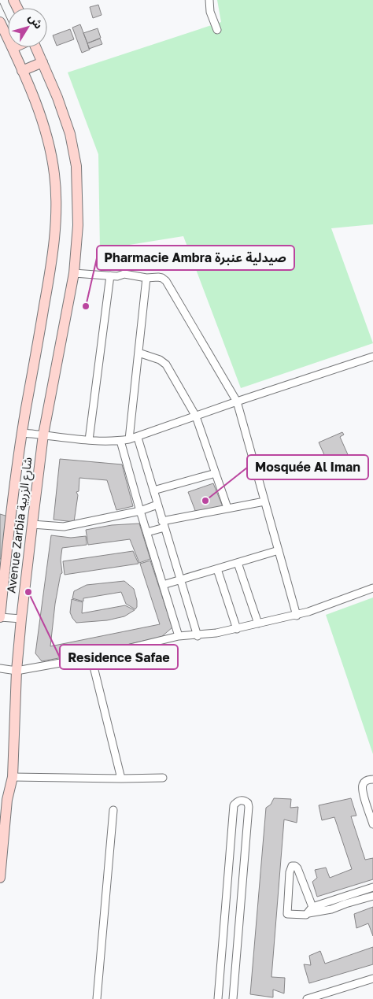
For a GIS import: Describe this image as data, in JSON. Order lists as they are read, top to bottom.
{
  "streets": {
    "main road": ["Avenue Zarbia شارع الزربية"]
  },
  "places": ["Pharmacie Ambra صيدلية عنبرة", "Mosquée Al Iman", "Residence Safae"],
  "north": "top right"
}
